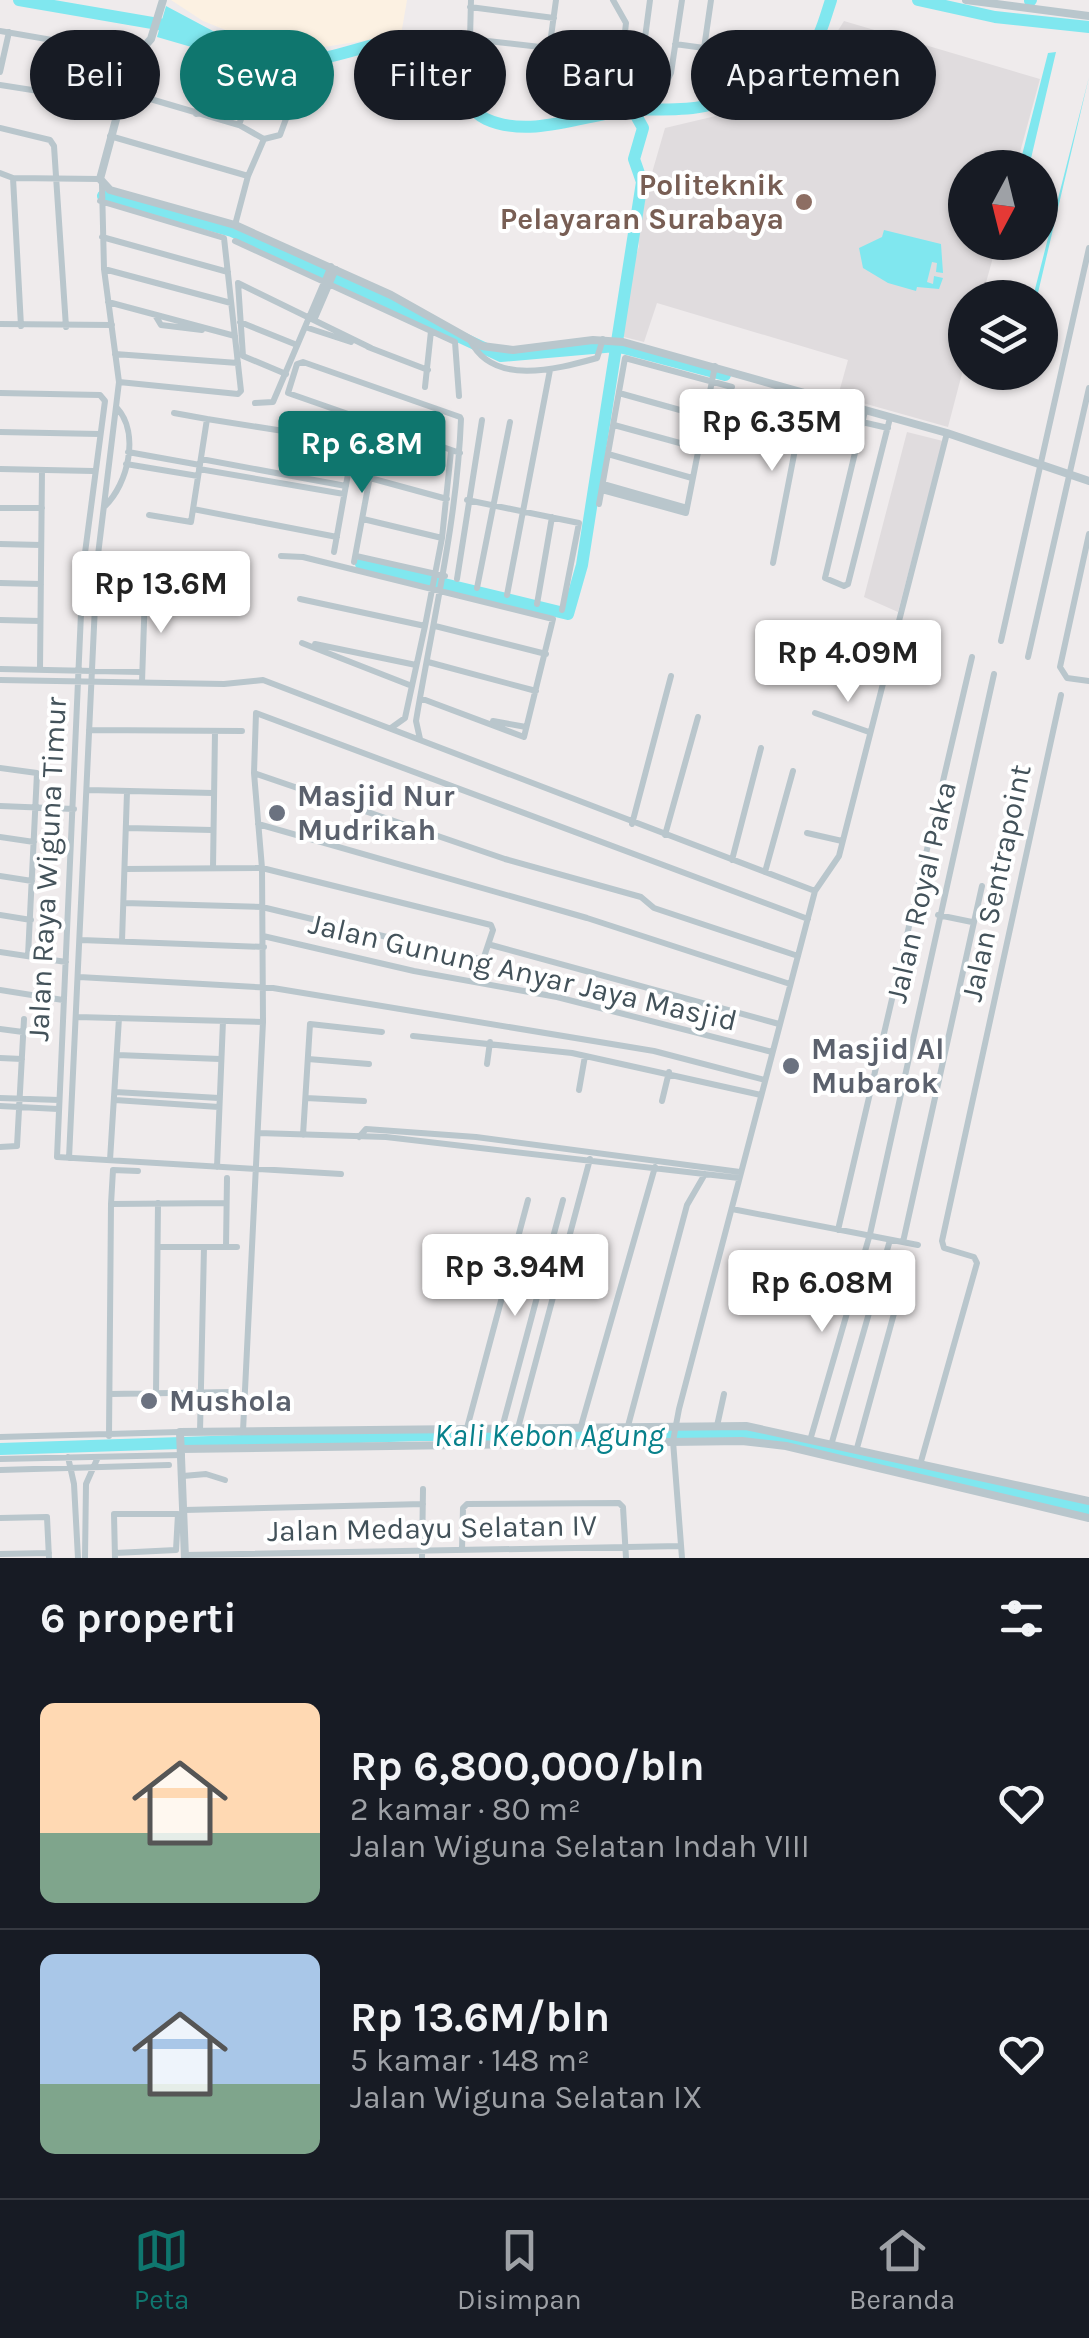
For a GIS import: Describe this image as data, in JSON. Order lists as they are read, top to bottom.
{
  "streets": {
    "street": [
      "Jalan Raya Wiguna Timur",
      "Jalan Sentrapoint",
      "Jalan Royal Paka",
      "Jalan Gunung Anyar Jaya Masjid",
      "Jalan Medayu Selatan IV"
    ]
  },
  "water": ["Kali Kebon Agung"],
  "places": [
    "Politeknik Pelayaran Surabaya",
    "Masjid Nur Mudrikah",
    "Masjid Al Mubarok",
    "Mushola"
  ],
  "north": "bottom",
  "page": {
    "chip": [
      "Beli",
      "Sewa",
      "Filter",
      "Baru",
      "Apartemen"
    ],
    "price": [
      "Rp 6.35M",
      "Rp 6.8M",
      "Rp 13.6M",
      "Rp 4.09M",
      "Rp 3.94M",
      "Rp 6.08M"
    ],
    "heading": "6 properti",
    "list": [
      {
        "name": "Rp 6,800,000/bln",
        "note": "2 kamar · 80 m² · Jalan Wiguna Selatan Indah VIII"
      },
      {
        "name": "Rp 13.6M/bln",
        "note": "5 kamar · 148 m² · Jalan Wiguna Selatan IX"
      }
    ],
    "tabs": ["Peta", "Disimpan", "Beranda"]
  }
}
